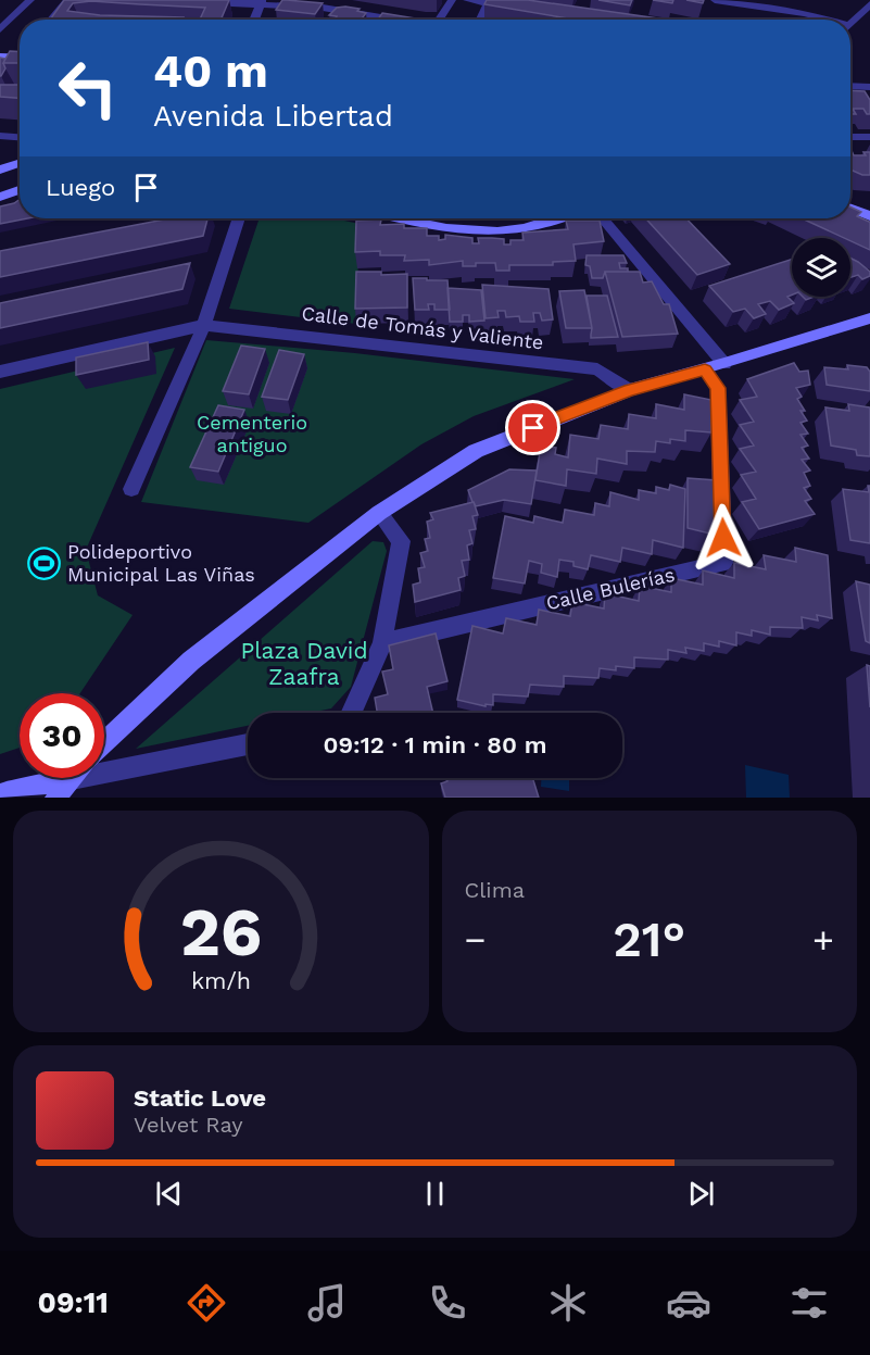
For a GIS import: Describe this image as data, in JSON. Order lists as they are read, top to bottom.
{
  "streets": {
    "street": ["Calle de Tomás y Valiente", "Calle Bulerías"]
  },
  "parks": ["Cementerio antiguo", "Plaza David Zaafra"],
  "places": {
    "sports": ["Polideportivo Municipal Las Viñas"]
  },
  "page": {
    "turn": ["40 m", "Avenida Libertad"],
    "then": "Luego",
    "limit": "30",
    "trip": "09:12 · 1 min · 80 m",
    "tile": "Clima",
    "heat": ["−", "21°", "+"],
    "song": ["Static Love", "Velvet Ray"],
    "tabs": "09:11",
    "gauge": ["26", "km/h"]
  }
}
